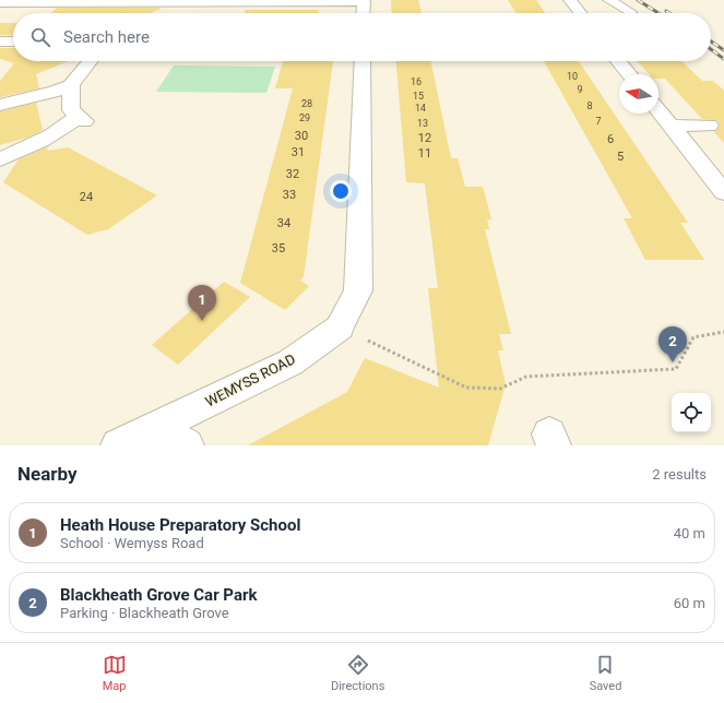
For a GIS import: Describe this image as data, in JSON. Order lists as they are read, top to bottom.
{
  "streets": {
    "street": ["WEMYSS ROAD"]
  },
  "house_numbers": [
    "10",
    "16",
    "9",
    "15",
    "28",
    "8",
    "14",
    "29",
    "7",
    "13",
    "30",
    "12",
    "6",
    "31",
    "11",
    "5",
    "32",
    "33",
    "24",
    "34",
    "35"
  ],
  "north": "left",
  "page": {
    "search": "Search here",
    "pins": ["1", "2"],
    "heading": ["Nearby", "2 results"],
    "list": [
      {
        "mark": "1",
        "name": "Heath House Preparatory School",
        "note": "School · Wemyss Road",
        "value": "40 m"
      },
      {
        "mark": "2",
        "name": "Blackheath Grove Car Park",
        "note": "Parking · Blackheath Grove",
        "value": "60 m"
      }
    ],
    "nav": ["Map", "Directions", "Saved"]
  }
}
